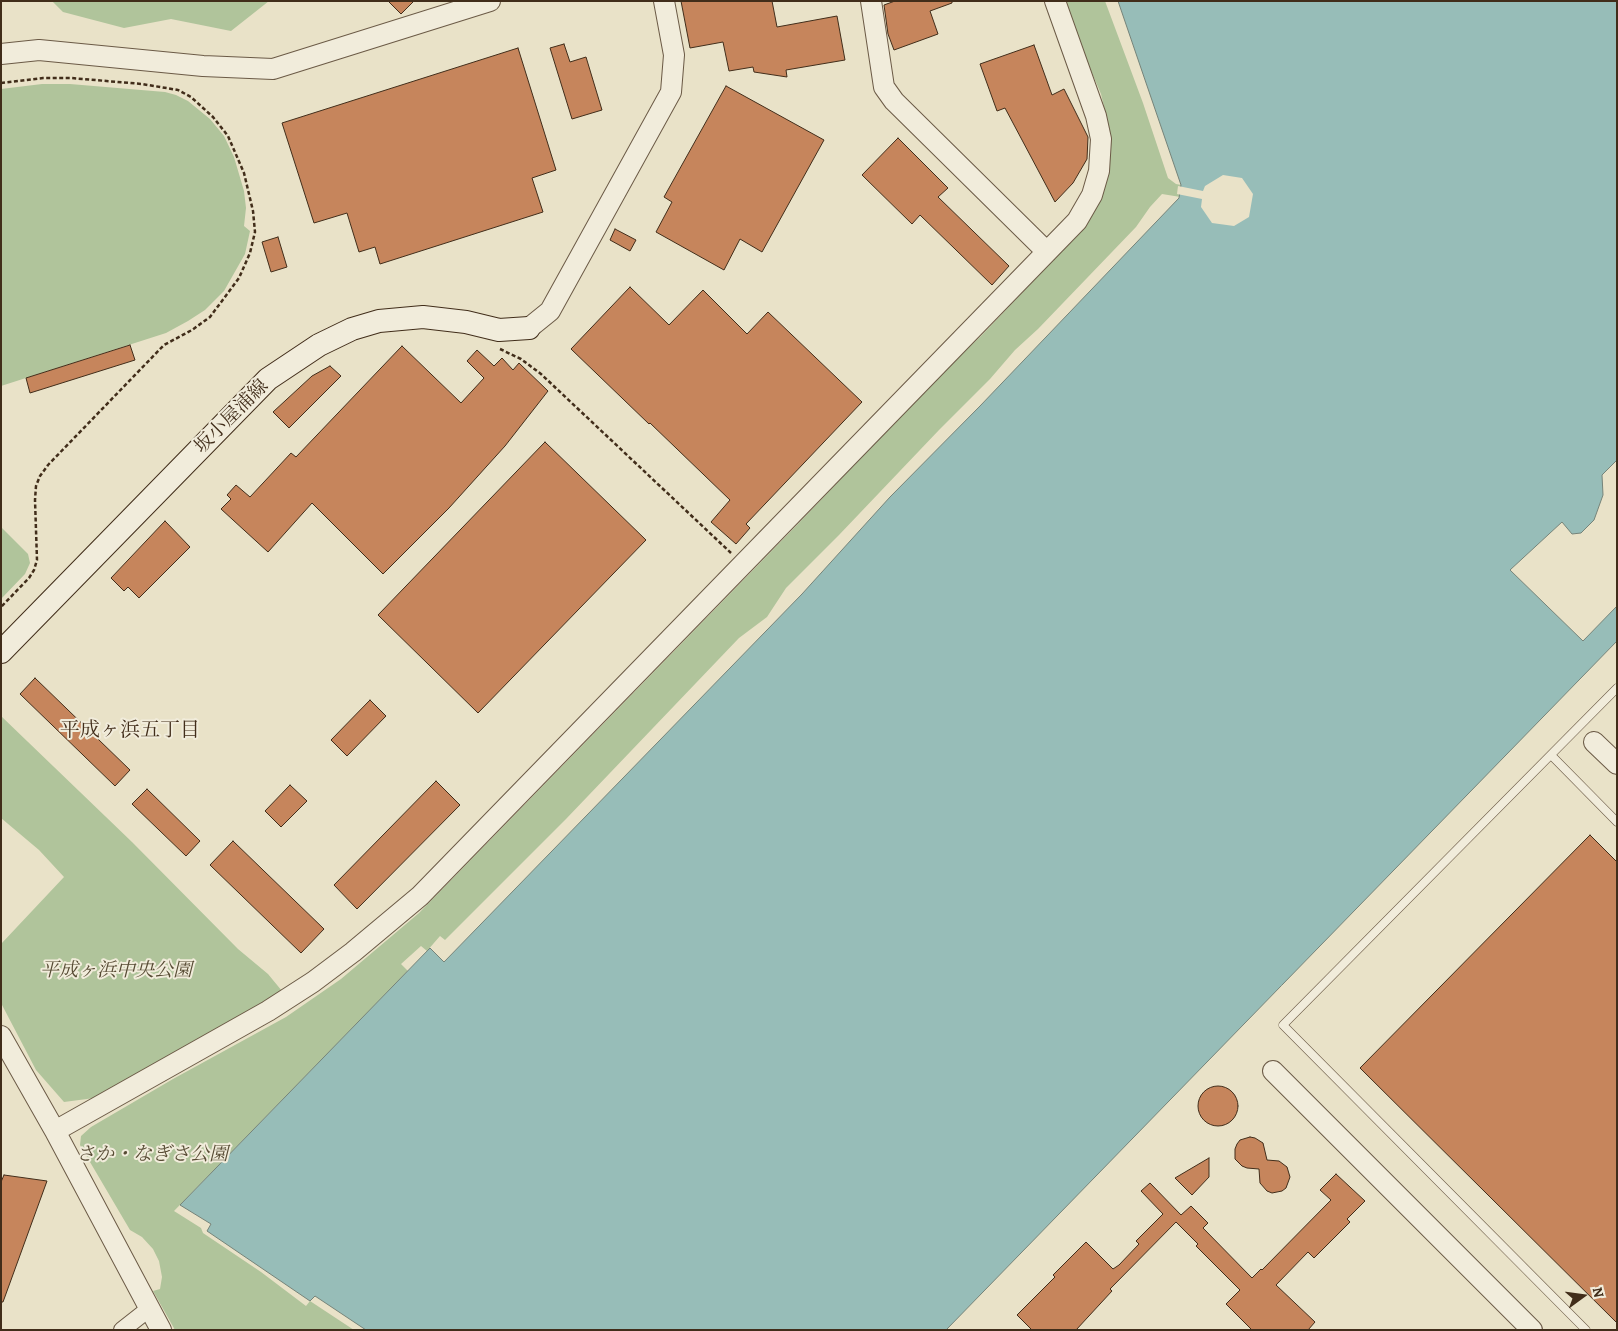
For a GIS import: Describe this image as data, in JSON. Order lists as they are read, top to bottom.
{
  "streets": {
    "main road": ["坂小屋浦線"]
  },
  "districts": ["平成ヶ浜五丁目"],
  "parks": ["平成ヶ浜中央公園", "さか・なぎさ公園"],
  "north": "right"
}
